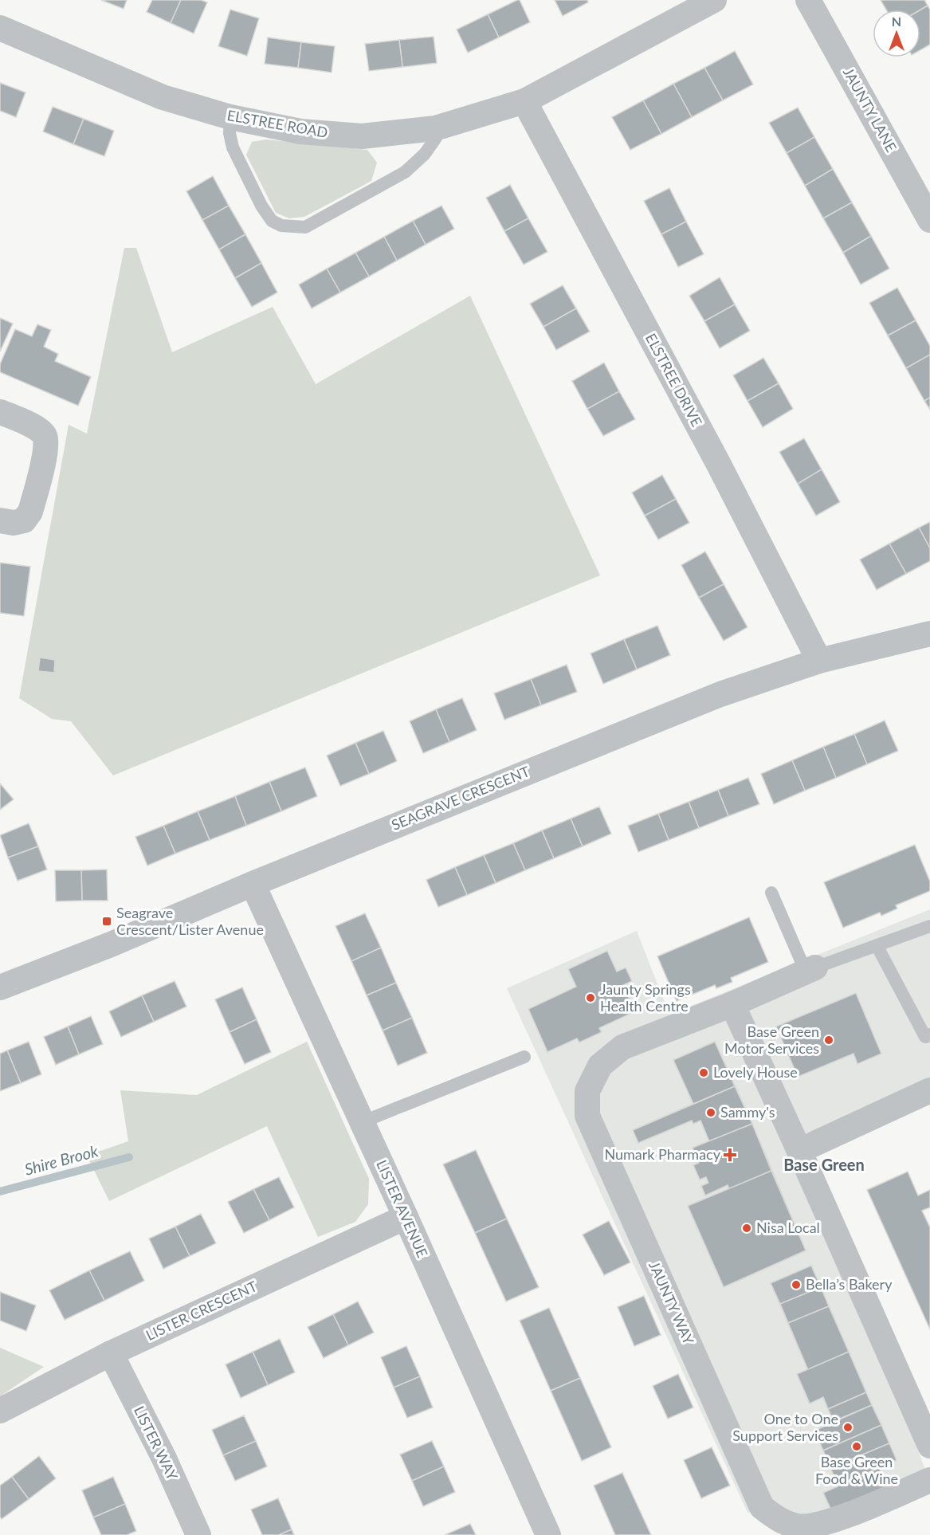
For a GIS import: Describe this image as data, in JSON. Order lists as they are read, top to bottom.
{
  "streets": {
    "street": [
      "JAUNTY LANE",
      "ELSTREE ROAD",
      "ELSTREE DRIVE",
      "SEAGRAVE CRESCENT",
      "LISTER AVENUE",
      "JAUNTY WAY",
      "LISTER CRESCENT",
      "LISTER WAY"
    ]
  },
  "crossings": [
    ["ELSTREE ROAD", "ELSTREE DRIVE"],
    ["ELSTREE DRIVE", "SEAGRAVE CRESCENT"],
    ["SEAGRAVE CRESCENT", "LISTER AVENUE"],
    ["LISTER AVENUE", "LISTER CRESCENT"],
    ["LISTER CRESCENT", "LISTER WAY"]
  ],
  "districts": ["Base Green"],
  "water": ["Shire Brook"],
  "places": {
    "transit": ["Seagrave Crescent/Lister Avenue"],
    "other": [
      "Jaunty Springs Health Centre",
      "Base Green Motor Services",
      "Lovely House",
      "Sammy's",
      "Nisa Local",
      "Bella’s Bakery",
      "One to One Support Services",
      "Base Green Food & Wine"
    ],
    "health": ["Numark Pharmacy"]
  },
  "north": "top"
}
